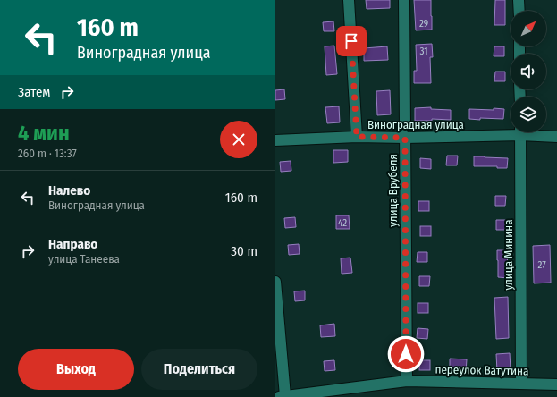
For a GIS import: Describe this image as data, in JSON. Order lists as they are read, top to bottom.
{
  "streets": {
    "street": [
      "Виноградная улица",
      "улица Врубеля",
      "улица Минина",
      "переулок Ватутина"
    ]
  },
  "crossings": [
    ["Виноградная улица", "улица Врубеля"],
    ["улица Врубеля", "переулок Ватутина"],
    ["улица Минина", "переулок Ватутина"]
  ],
  "house_numbers": [
    "29",
    "31",
    "42",
    "27"
  ],
  "north": "top right",
  "page": {
    "turn": ["160 m", "Виноградная улица"],
    "then": "Затем",
    "heading": ["4 мин", "260 m · 13:37"],
    "list": [
      {
        "name": "Налево",
        "note": "Виноградная улица",
        "value": "160 m"
      },
      {
        "name": "Направо",
        "note": "улица Танеева",
        "value": "30 m"
      }
    ],
    "buttons": ["Выход", "Поделиться"]
  }
}
